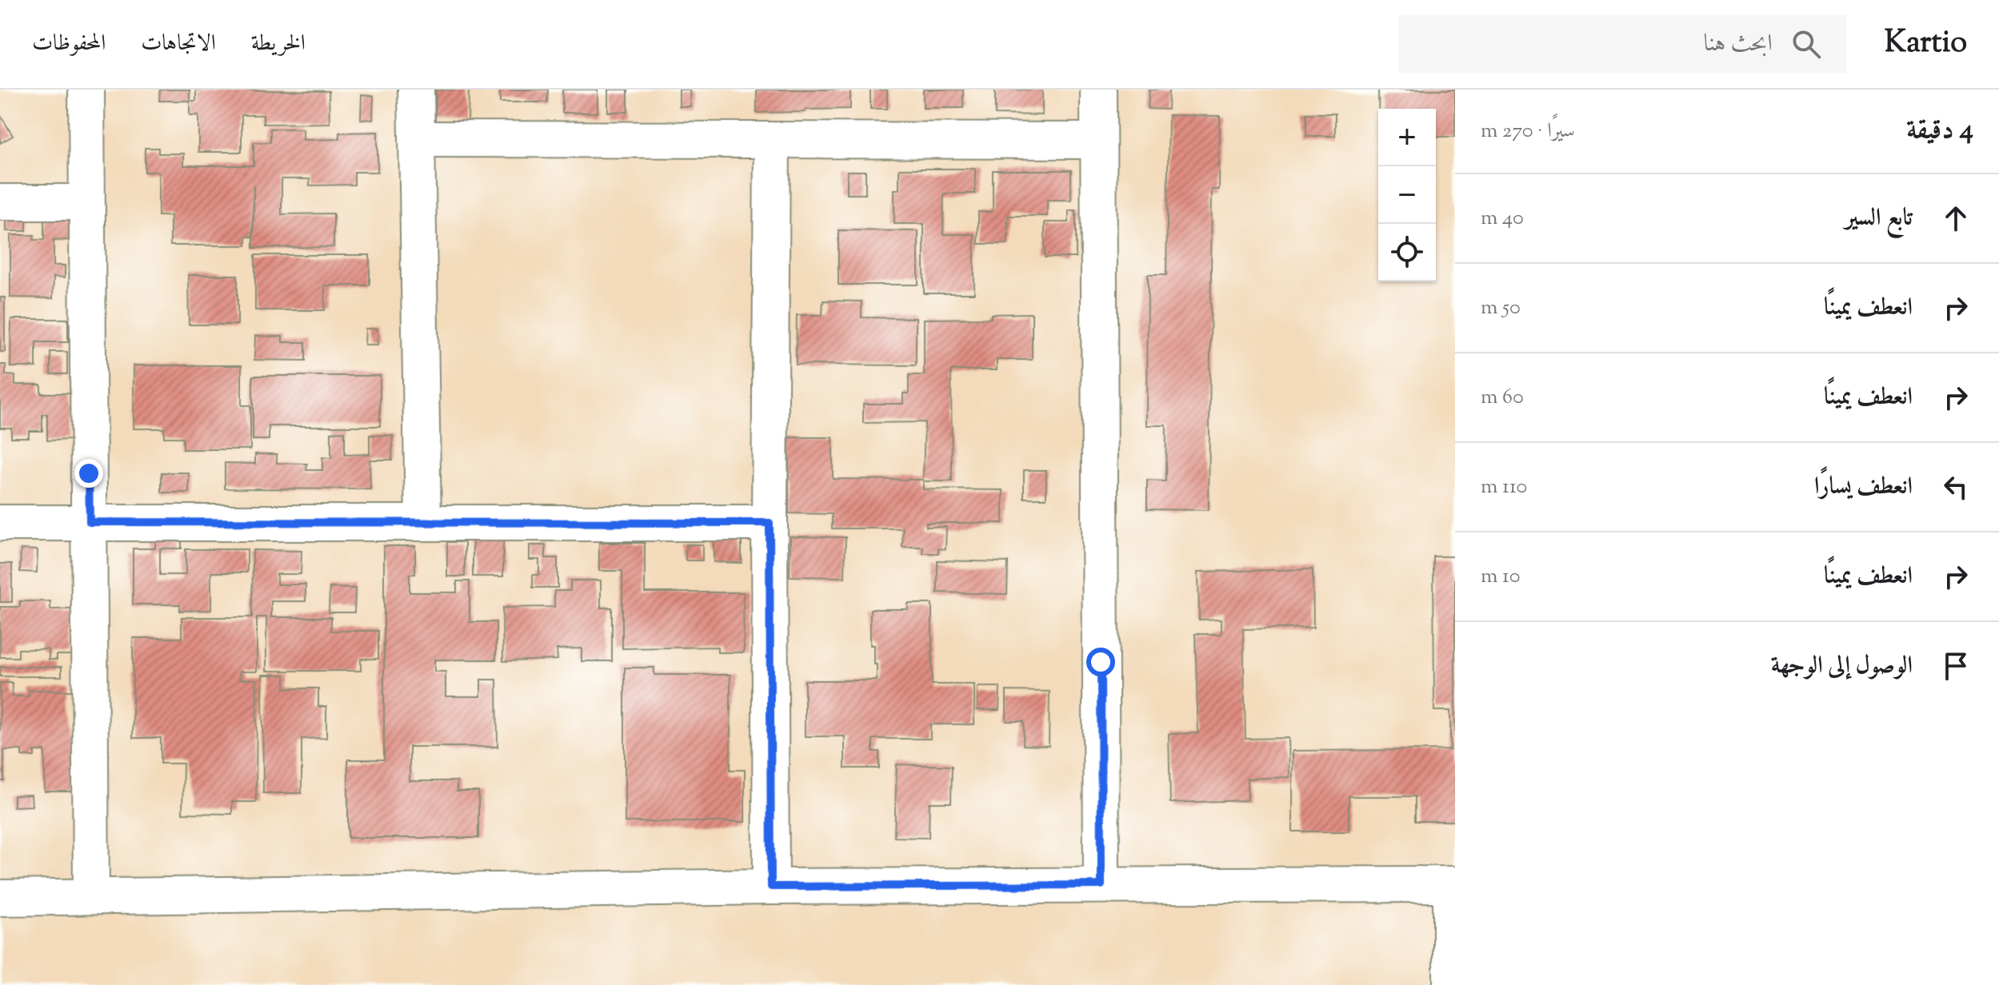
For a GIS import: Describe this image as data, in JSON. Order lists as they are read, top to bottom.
{
  "page": {
    "header": "Kartio",
    "search": "ابحث هنا",
    "nav": ["الخريطة", "الاتجاهات", "المحفوظات"],
    "heading": ["4 دقيقة", "سيرًا · 270 m"],
    "map_buttons": ["+", "−"],
    "list": [
      ["تابع السير", "40 m"],
      ["انعطف يمينًا", "50 m"],
      ["انعطف يمينًا", "60 m"],
      ["انعطف يسارًا", "110 m"],
      ["انعطف يمينًا", "10 m"],
      "الوصول إلى الوجهة"
    ]
  }
}
